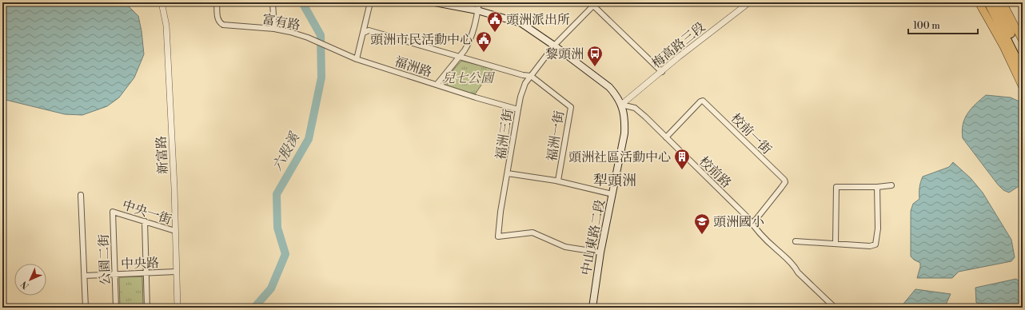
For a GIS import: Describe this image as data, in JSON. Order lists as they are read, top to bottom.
{
  "streets": {
    "main road": ["中山東路二段"],
    "street": [
      "富有路",
      "梅高路三段",
      "福洲路",
      "校前一街",
      "福洲三街",
      "福洲一街",
      "新富路",
      "校前路",
      "中央一街",
      "公園二街",
      "中央路"
    ]
  },
  "crossings": [
    ["富有路", "福洲路"],
    ["梅高路三段", "校前路"],
    ["梅高路三段", "中山東路二段"],
    ["福洲路", "福洲一街"],
    ["福洲路", "中山東路二段"],
    ["校前一街", "校前路"],
    ["福洲三街", "福洲一街"],
    ["福洲三街", "中山東路二段"],
    ["新富路", "中央一街"],
    ["新富路", "中央路"],
    ["校前路", "中山東路二段"],
    ["中央一街", "公園二街"],
    ["公園二街", "中央路"]
  ],
  "districts": ["犁頭洲"],
  "water": ["六股溪"],
  "parks": ["兒七公園"],
  "places": {
    "public building": ["頭洲派出所", "頭洲市民活動中心"],
    "bus stop": ["黎頭洲"],
    "building": ["頭洲社區活動中心"],
    "school or university": ["頭洲國小"]
  },
  "scale_bar": "100 m",
  "north": "bottom left"
}
